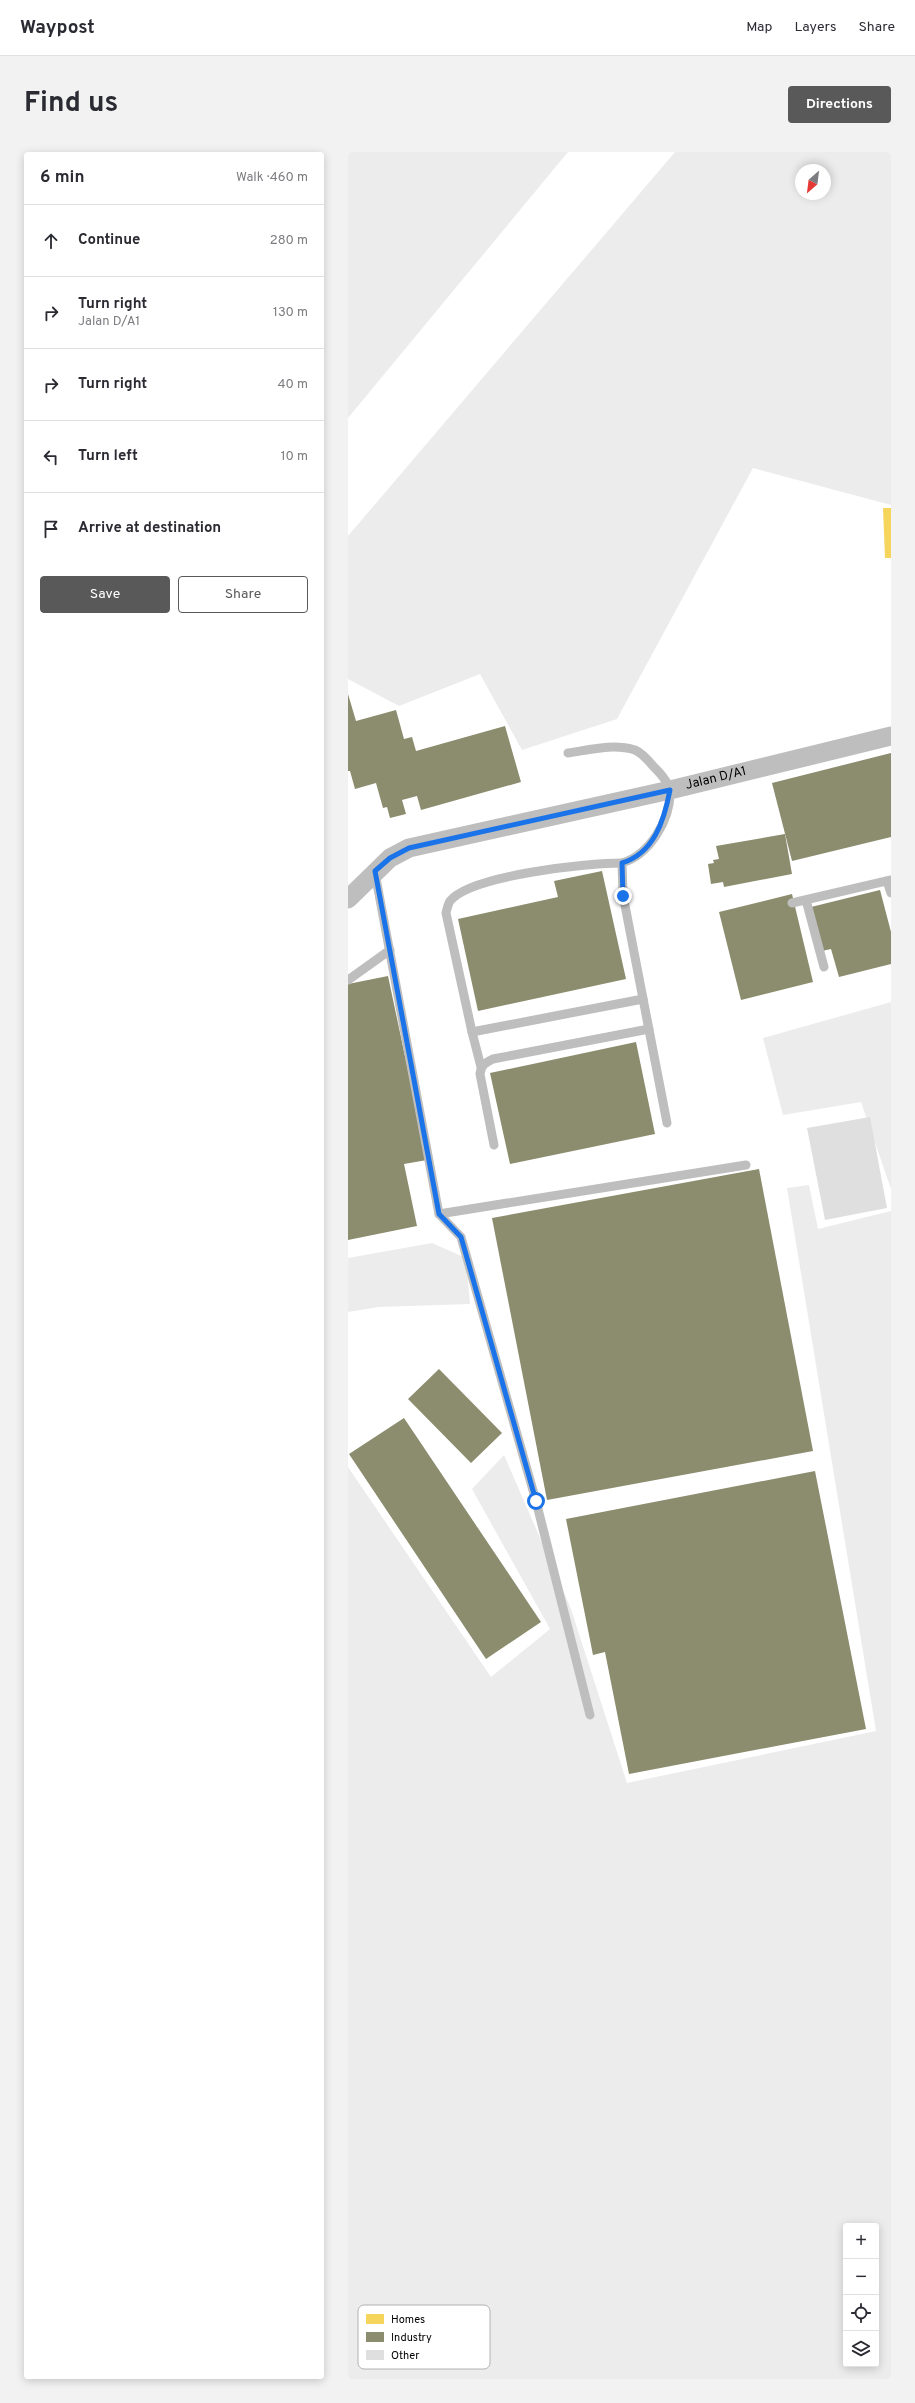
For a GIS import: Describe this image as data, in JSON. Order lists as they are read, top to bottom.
{
  "streets": {
    "street": ["Jalan D/A1"]
  },
  "legend": ["Homes", "Industry", "Other"],
  "north": "bottom left",
  "page": {
    "header": "Waypost",
    "nav": ["Map", "Layers", "Share"],
    "title": "Find us",
    "buttons": [
      "Directions",
      ["Save", "Share"]
    ],
    "heading": ["6 min", "Walk · 460 m"],
    "list": [
      ["Continue", "280 m"],
      ["Turn right", "Jalan D/A1", "130 m"],
      ["Turn right", "40 m"],
      ["Turn left", "10 m"],
      "Arrive at destination"
    ],
    "map_buttons": ["+", "−"]
  }
}
